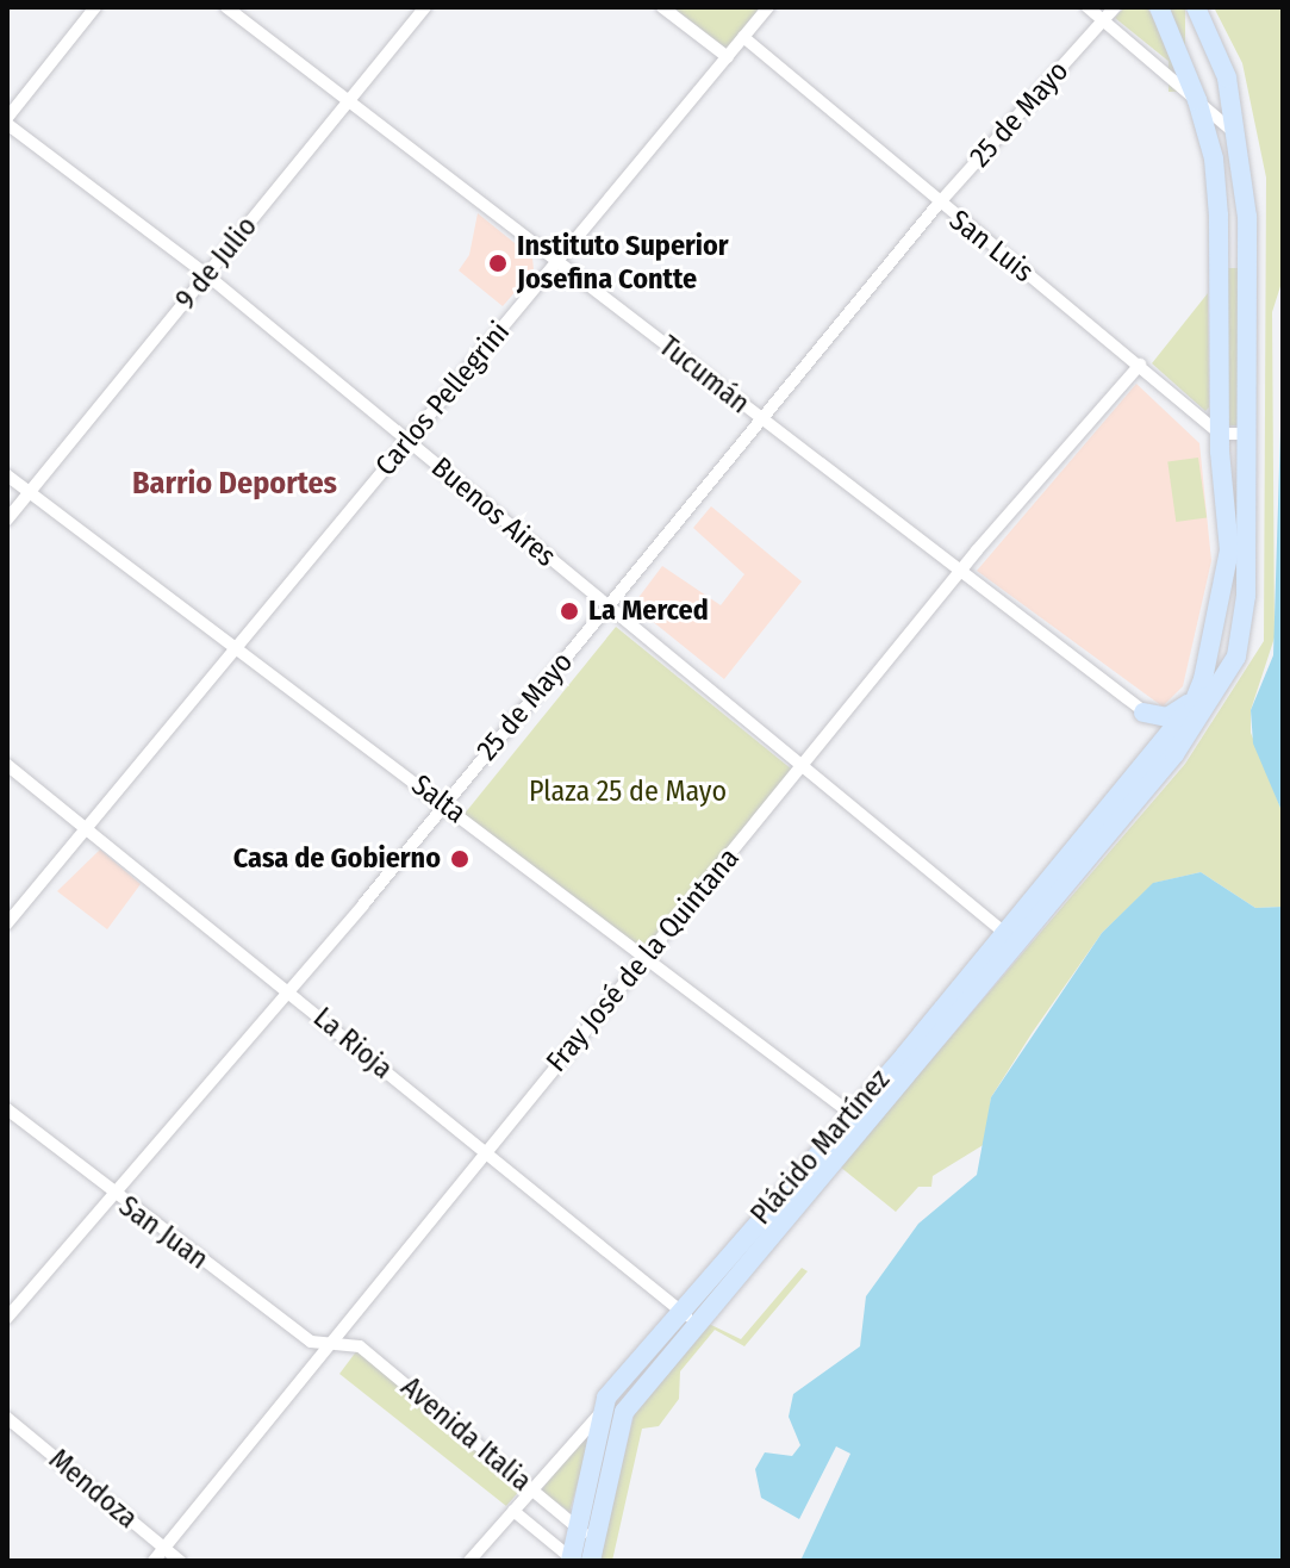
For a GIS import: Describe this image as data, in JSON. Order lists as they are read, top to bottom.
{
  "streets": {
    "main road": ["Plácido Martínez"],
    "street": [
      "25 de Mayo",
      "San Luis",
      "9 de Julio",
      "Tucumán",
      "Carlos Pellegrini",
      "Buenos Aires",
      "Salta",
      "Fray José de la Quintana",
      "La Rioja",
      "San Juan",
      "Avenida Italia",
      "Mendoza"
    ]
  },
  "crossings": [
    ["25 de Mayo", "San Luis"],
    ["25 de Mayo", "Tucumán"],
    ["25 de Mayo", "Buenos Aires"],
    ["25 de Mayo", "Salta"],
    ["25 de Mayo", "La Rioja"],
    ["25 de Mayo", "San Juan"],
    ["San Luis", "Carlos Pellegrini"],
    ["San Luis", "Fray José de la Quintana"],
    ["9 de Julio", "Tucumán"],
    ["9 de Julio", "Buenos Aires"],
    ["9 de Julio", "Salta"],
    ["Tucumán", "Carlos Pellegrini"],
    ["Tucumán", "Fray José de la Quintana"],
    ["Tucumán", "Plácido Martínez"],
    ["Carlos Pellegrini", "Buenos Aires"],
    ["Carlos Pellegrini", "Salta"],
    ["Carlos Pellegrini", "La Rioja"],
    ["Buenos Aires", "Fray José de la Quintana"],
    ["Buenos Aires", "Plácido Martínez"],
    ["Salta", "Fray José de la Quintana"],
    ["Salta", "Plácido Martínez"],
    ["Fray José de la Quintana", "La Rioja"],
    ["Fray José de la Quintana", "San Juan"],
    ["Fray José de la Quintana", "Avenida Italia"],
    ["Fray José de la Quintana", "Mendoza"],
    ["La Rioja", "Plácido Martínez"],
    ["Plácido Martínez", "Avenida Italia"],
    ["San Juan", "Avenida Italia"]
  ],
  "districts": ["Barrio Deportes"],
  "parks": ["Plaza 25 de Mayo"],
  "places": ["Instituto Superior Josefina Contte", "La Merced", "Casa de Gobierno"]
}
